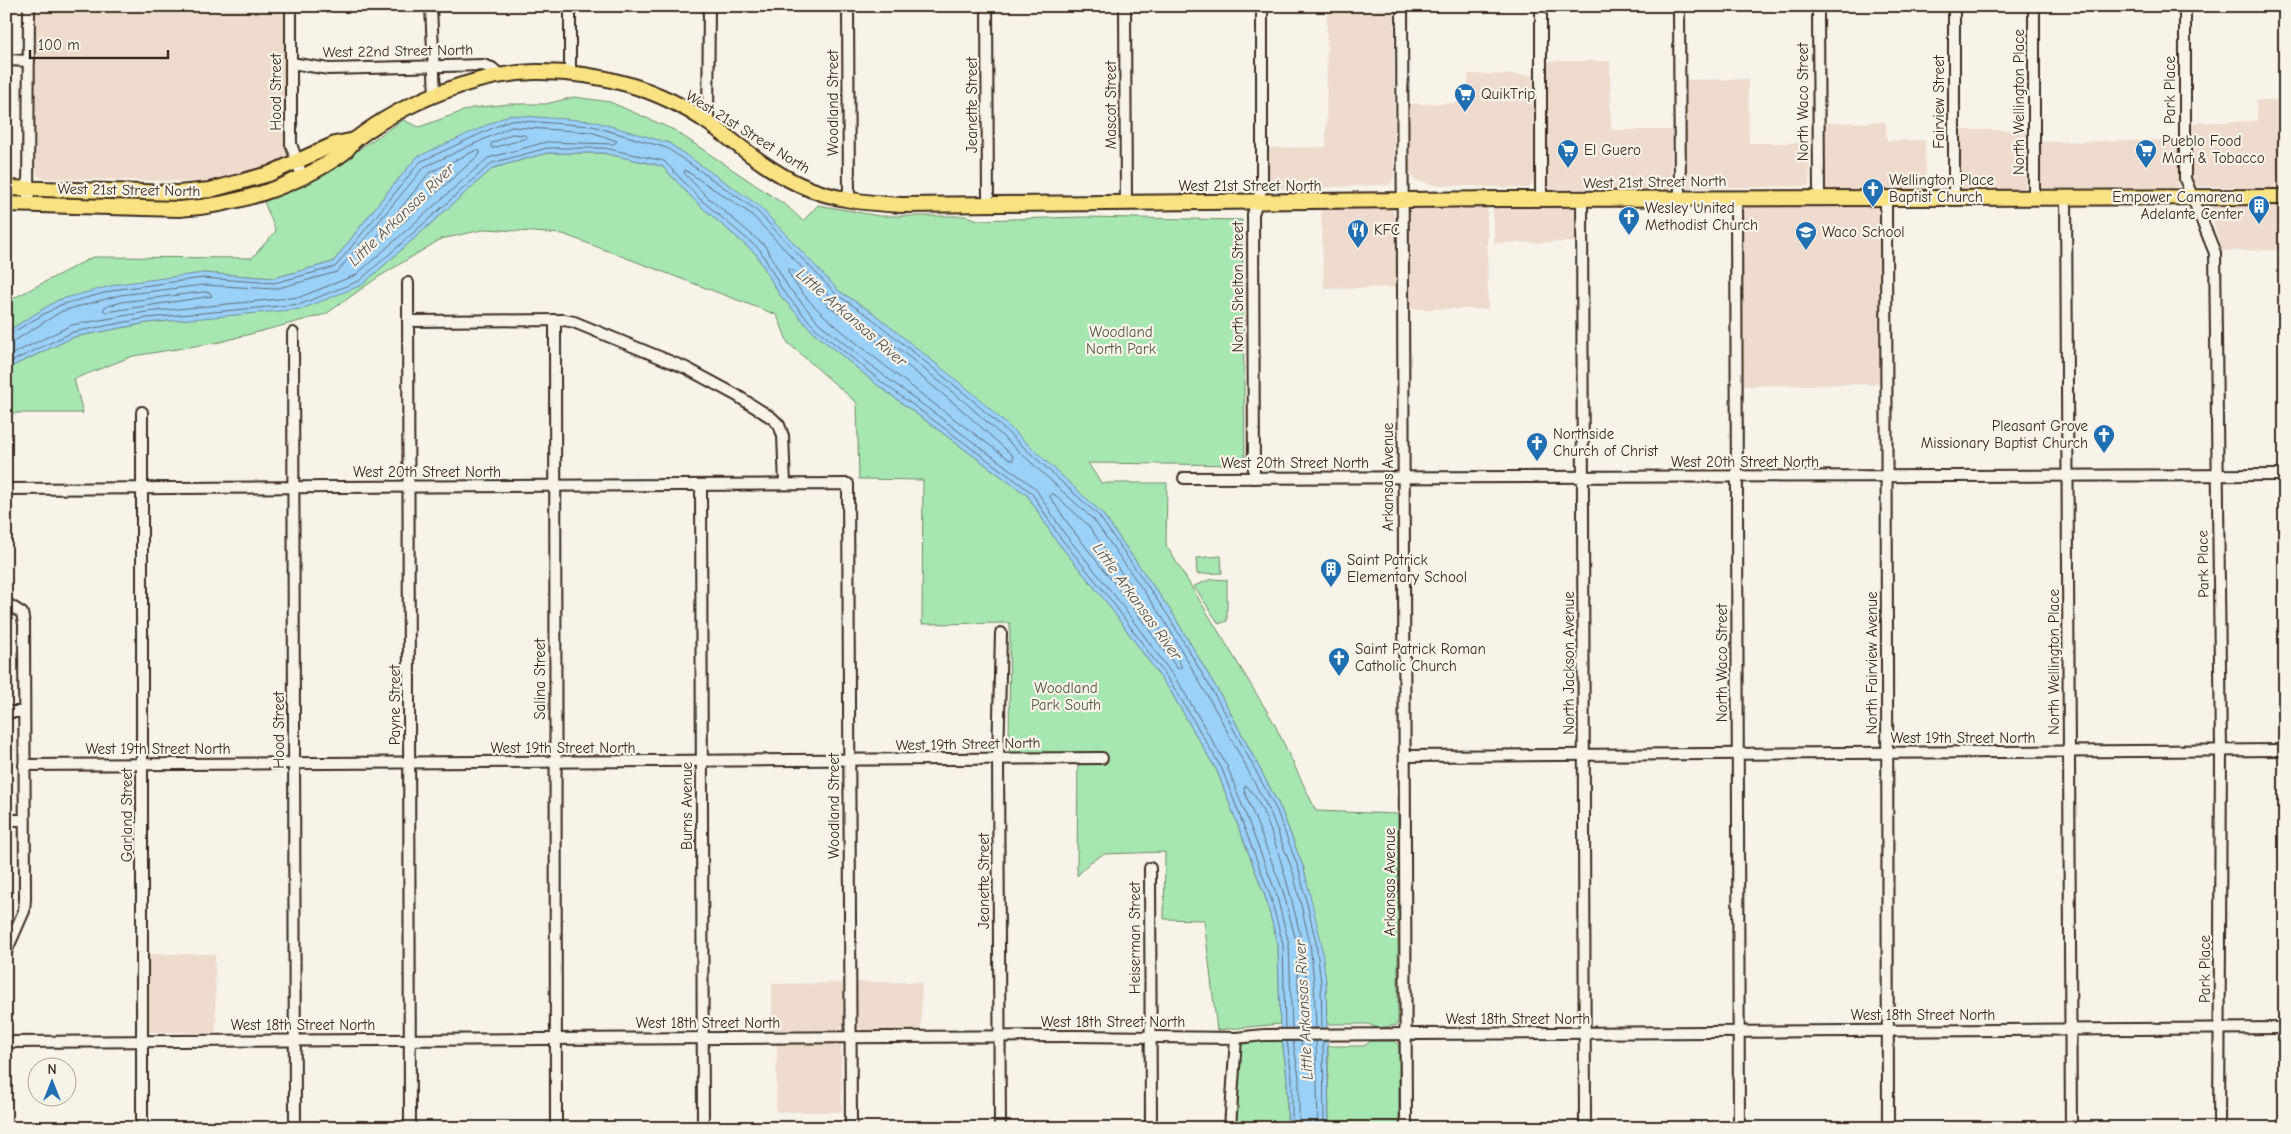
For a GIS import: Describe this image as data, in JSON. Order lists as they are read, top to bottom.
{
  "streets": {
    "main road": ["West 21st Street North"],
    "street": [
      "West 22nd Street North",
      "Park Place",
      "Hood Street",
      "North Waco Street",
      "Fairview Street",
      "North Wellington Place",
      "Woodland Street",
      "Jeanette Street",
      "Mascot Street",
      "North Shelton Street",
      "West 20th Street North",
      "Arkansas Avenue",
      "North Jackson Avenue",
      "North Fairview Avenue",
      "Salina Street",
      "Payne Street",
      "West 19th Street North",
      "Burns Avenue",
      "Garland Street",
      "Heiserman Street",
      "West 18th Street North"
    ]
  },
  "crossings": [
    ["West 22nd Street North", "Hood Street"],
    ["West 22nd Street North", "West 21st Street North"],
    ["Park Place", "West 21st Street North"],
    ["Park Place", "West 20th Street North"],
    ["Park Place", "West 19th Street North"],
    ["Park Place", "West 18th Street North"],
    ["Hood Street", "West 21st Street North"],
    ["Hood Street", "West 20th Street North"],
    ["Hood Street", "West 19th Street North"],
    ["Hood Street", "West 18th Street North"],
    ["North Waco Street", "West 21st Street North"],
    ["North Waco Street", "West 20th Street North"],
    ["North Waco Street", "West 19th Street North"],
    ["North Waco Street", "West 18th Street North"],
    ["Fairview Street", "West 21st Street North"],
    ["North Wellington Place", "West 21st Street North"],
    ["North Wellington Place", "West 20th Street North"],
    ["North Wellington Place", "West 19th Street North"],
    ["North Wellington Place", "West 18th Street North"],
    ["Woodland Street", "West 21st Street North"],
    ["Woodland Street", "West 20th Street North"],
    ["Woodland Street", "West 19th Street North"],
    ["Woodland Street", "West 18th Street North"],
    ["Jeanette Street", "West 21st Street North"],
    ["Jeanette Street", "West 19th Street North"],
    ["Jeanette Street", "West 18th Street North"],
    ["Mascot Street", "West 21st Street North"],
    ["West 21st Street North", "North Shelton Street"],
    ["West 21st Street North", "Arkansas Avenue"],
    ["West 21st Street North", "North Jackson Avenue"],
    ["West 21st Street North", "North Fairview Avenue"],
    ["North Shelton Street", "West 20th Street North"],
    ["West 20th Street North", "Arkansas Avenue"],
    ["West 20th Street North", "North Jackson Avenue"],
    ["West 20th Street North", "North Fairview Avenue"],
    ["West 20th Street North", "Salina Street"],
    ["West 20th Street North", "Payne Street"],
    ["West 20th Street North", "Burns Avenue"],
    ["West 20th Street North", "Garland Street"],
    ["Arkansas Avenue", "West 19th Street North"],
    ["Arkansas Avenue", "West 18th Street North"],
    ["North Jackson Avenue", "West 19th Street North"],
    ["North Jackson Avenue", "West 18th Street North"],
    ["North Fairview Avenue", "West 19th Street North"],
    ["North Fairview Avenue", "West 18th Street North"],
    ["Salina Street", "West 19th Street North"],
    ["Salina Street", "West 18th Street North"],
    ["Payne Street", "West 19th Street North"],
    ["Payne Street", "West 18th Street North"],
    ["West 19th Street North", "Burns Avenue"],
    ["West 19th Street North", "Garland Street"],
    ["Burns Avenue", "West 18th Street North"],
    ["Garland Street", "West 18th Street North"],
    ["Heiserman Street", "West 18th Street North"]
  ],
  "water": ["Little Arkansas River"],
  "parks": ["Woodland North Park", "Woodland Park South"],
  "places": {
    "supermarket": ["QuikTrip", "El Guero", "Pueblo Food Mart & Tobacco"],
    "church": [
      "Wellington Place Baptist Church",
      "Wesley United Methodist Church",
      "Pleasant Grove Missionary Baptist Church",
      "Northside Church of Christ",
      "Saint Patrick Roman Catholic Church"
    ],
    "building": ["Empower Camarena Adelante Center", "Saint Patrick Elementary School"],
    "restaurant": ["KFC"],
    "school or university": ["Waco School"]
  },
  "scale_bar": "100 m",
  "north": "top"
}
